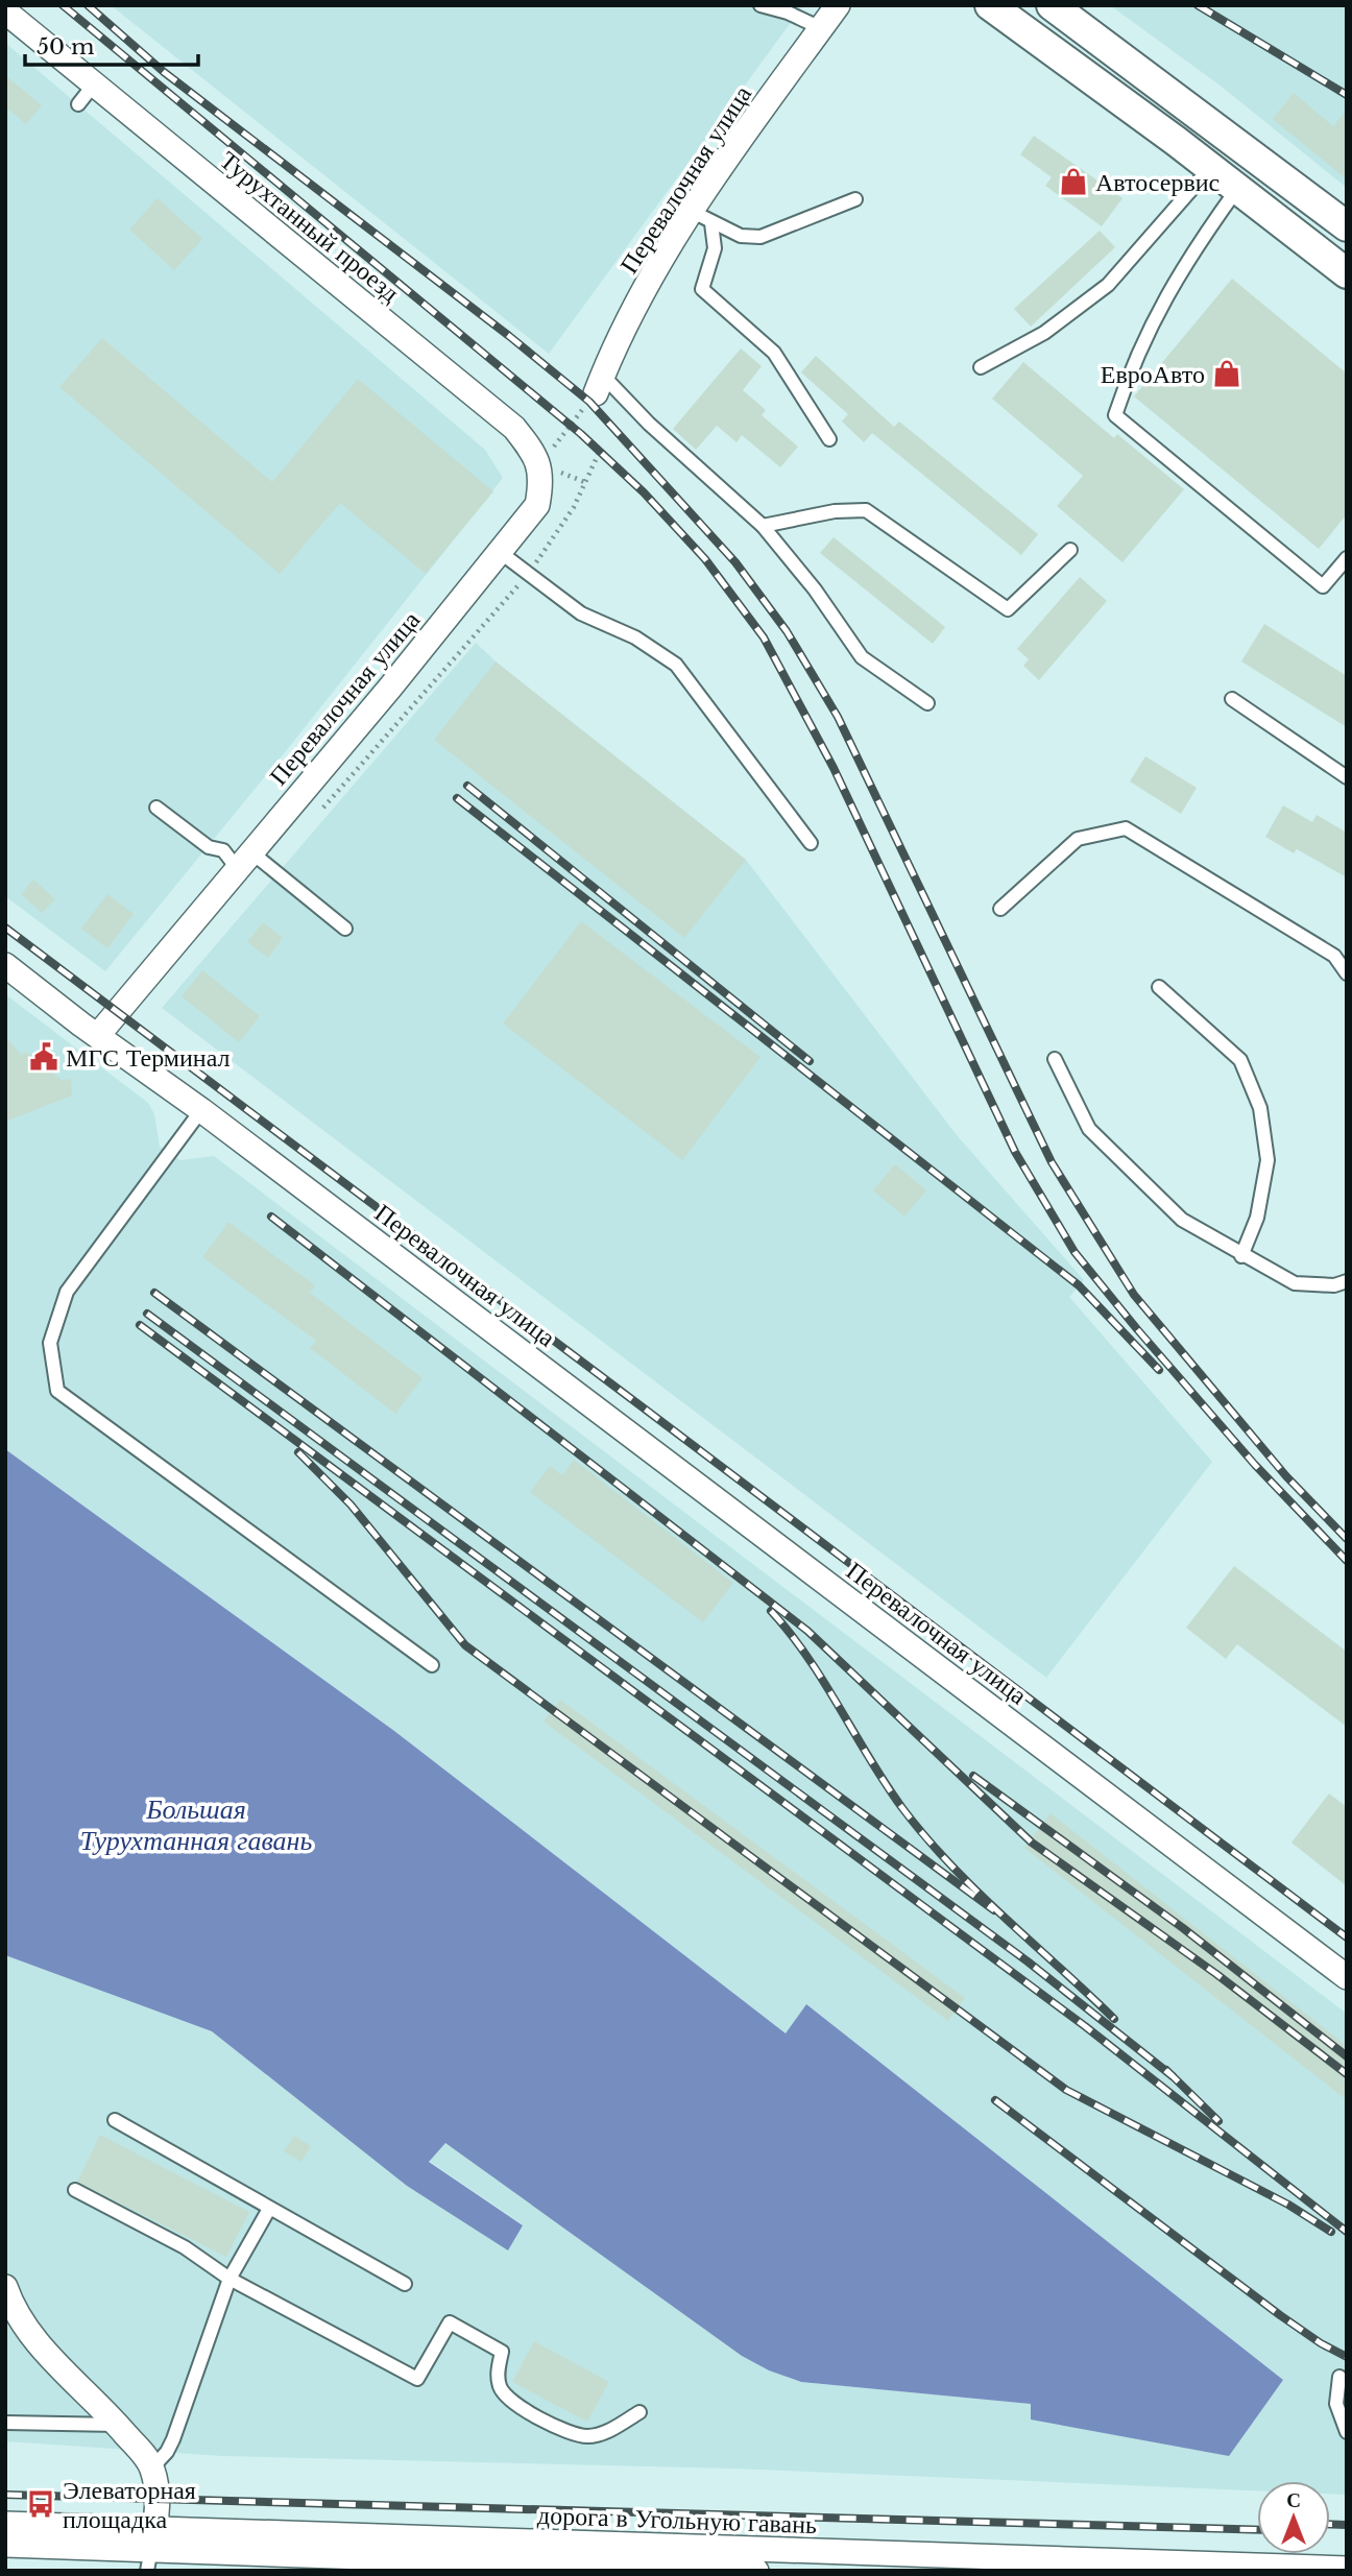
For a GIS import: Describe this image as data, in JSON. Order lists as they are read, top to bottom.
{
  "streets": {
    "street": ["Перевалочная улица", "Турухтанный проезд", "дорога в Угольную гавань"]
  },
  "crossings": [
    ["Перевалочная улица", "Турухтанный проезд"]
  ],
  "water": ["Большая Турухтанная гавань"],
  "places": {
    "shop": ["Автосервис", "ЕвроАвто"],
    "public building": ["МГС Терминал"],
    "bus stop": ["Элеваторная площадка"]
  },
  "scale_bar": "50 m",
  "north": "top"
}
